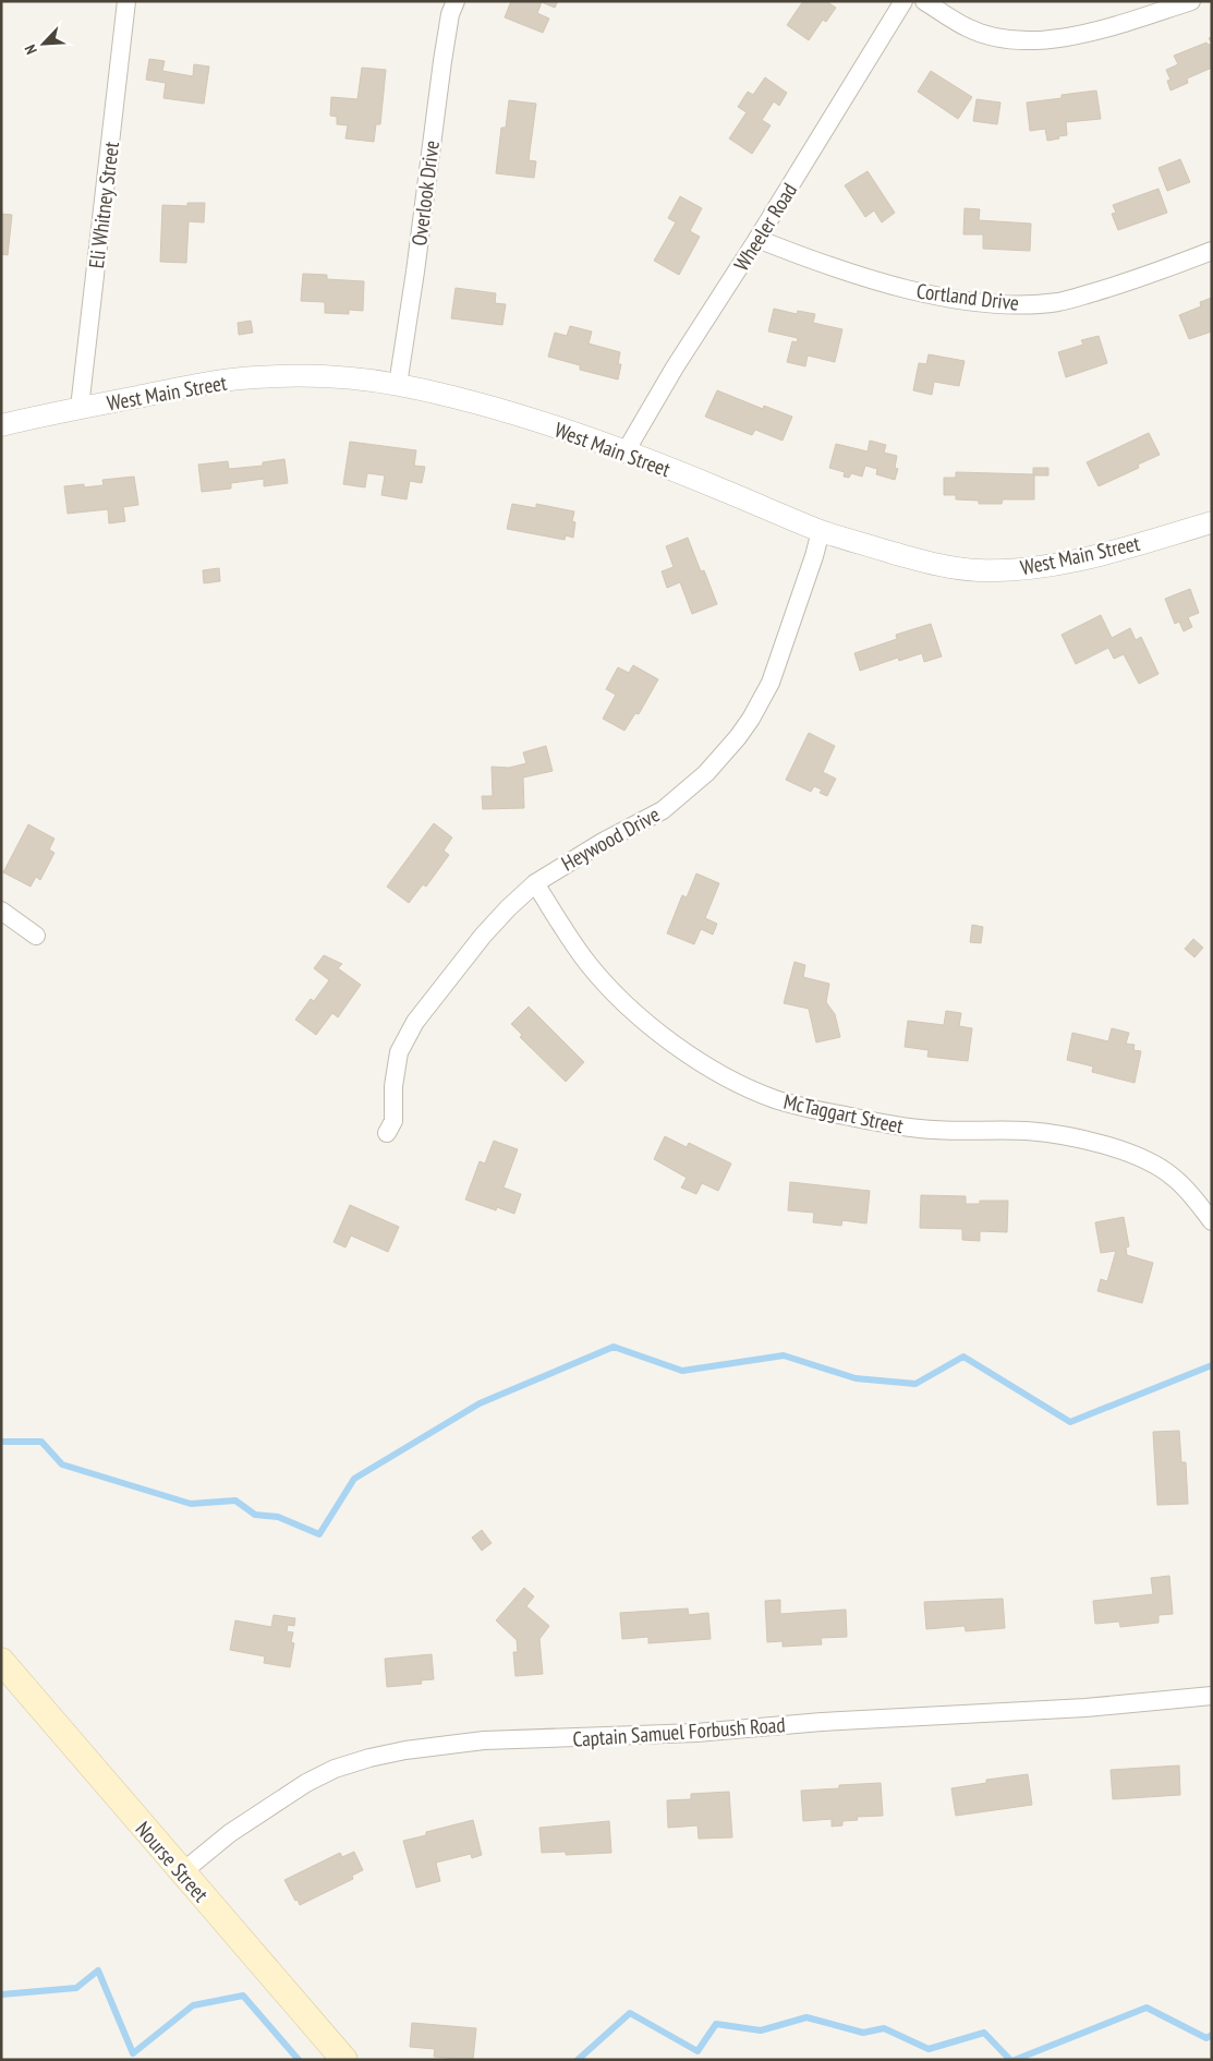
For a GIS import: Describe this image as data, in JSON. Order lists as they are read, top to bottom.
{
  "streets": {
    "main road": ["Nourse Street"],
    "street": [
      "Overlook Drive",
      "Eli Whitney Street",
      "Wheeler Road",
      "Cortland Drive",
      "West Main Street",
      "Heywood Drive",
      "McTaggart Street",
      "Captain Samuel Forbush Road"
    ]
  },
  "crossings": [
    ["Overlook Drive", "West Main Street"],
    ["Eli Whitney Street", "West Main Street"],
    ["Wheeler Road", "Cortland Drive"],
    ["Wheeler Road", "West Main Street"],
    ["West Main Street", "Heywood Drive"],
    ["Heywood Drive", "McTaggart Street"],
    ["Captain Samuel Forbush Road", "Nourse Street"]
  ],
  "north": "bottom left"
}
